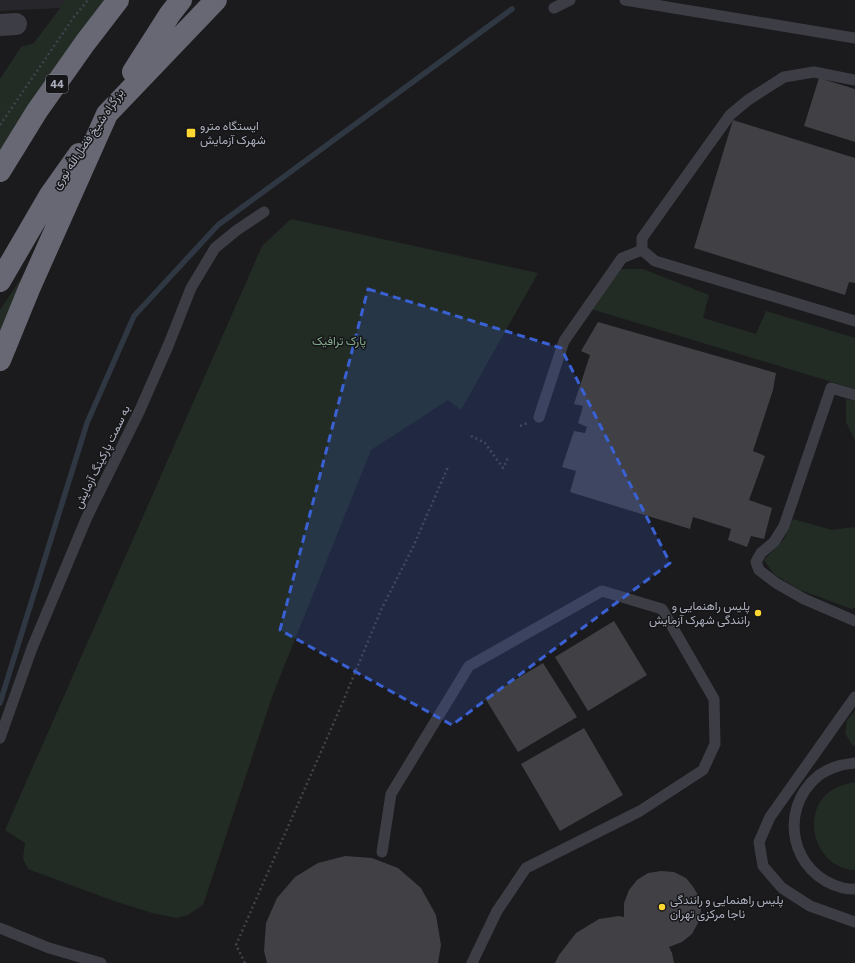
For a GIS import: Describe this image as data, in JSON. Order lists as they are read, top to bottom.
{
  "streets": {
    "highway": ["44", "بزرگراه شیخ فضل‌الله نوری"],
    "lane": ["به سمت پارکینگ آزمایش"]
  },
  "parks": ["پارک ترافیک"],
  "places": {
    "transit": ["ایستگاه مترو شهرک آزمایش"],
    "other": ["پلیس راهنمایی و رانندگی شهرک آزمایش", "پلیس راهنمایی و رانندگی ناجا مرکزی تهران"]
  }
}
